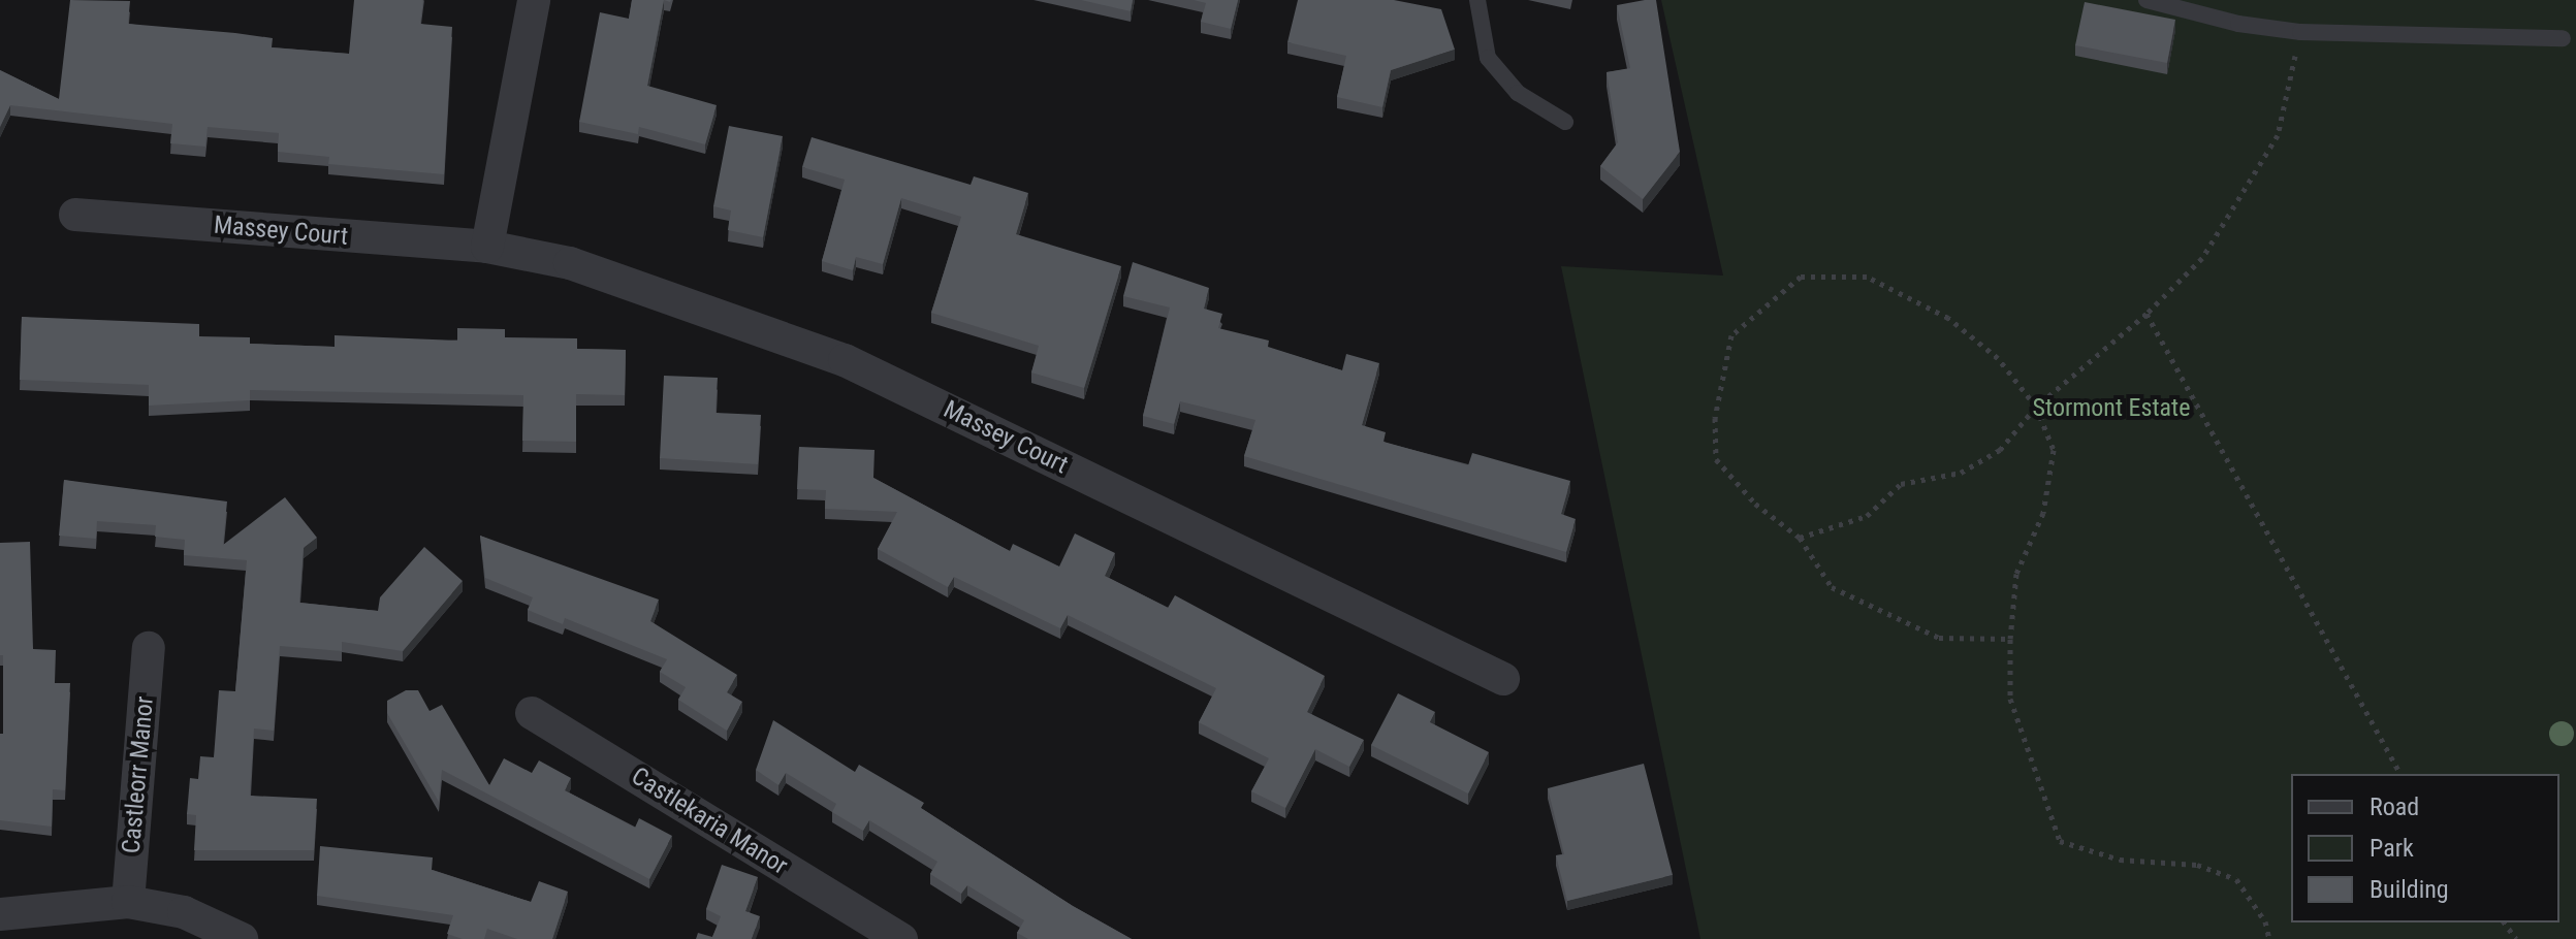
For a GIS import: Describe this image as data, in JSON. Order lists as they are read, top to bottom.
{
  "streets": {
    "street": ["Massey Court", "Castleorr Manor", "Castlekaria Manor"]
  },
  "parks": ["Stormont Estate"],
  "legend": ["Road", "Park", "Building"]
}
